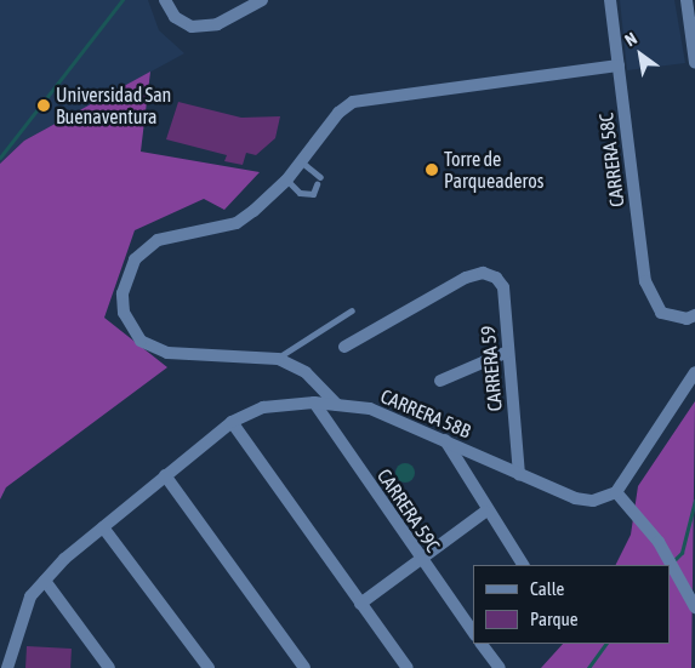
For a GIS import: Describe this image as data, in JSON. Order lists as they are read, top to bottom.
{
  "streets": {
    "street": [
      "CARRERA 58C",
      "CARRERA 59",
      "CARRERA 58B",
      "CARRERA 59C"
    ]
  },
  "crossings": [
    ["CARRERA 59", "CARRERA 58B"],
    ["CARRERA 58B", "CARRERA 59C"]
  ],
  "places": ["Universidad San Buenaventura", "Torre de Parqueaderos"],
  "legend": ["Calle", "Parque"],
  "north": "top left"
}
